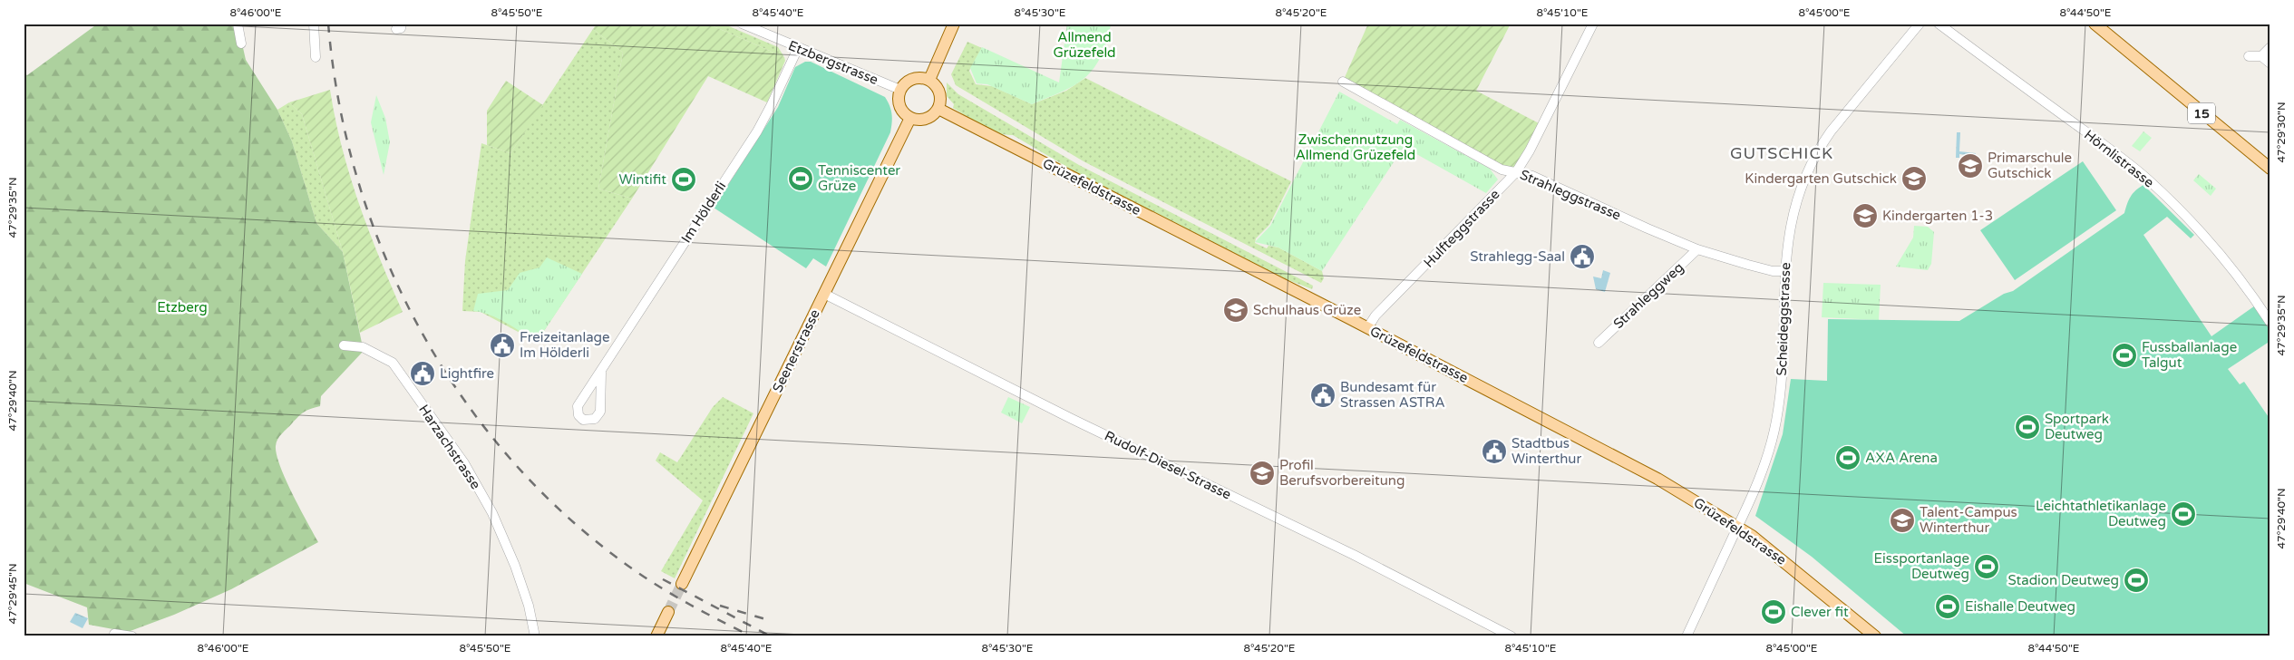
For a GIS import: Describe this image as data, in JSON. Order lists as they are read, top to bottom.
{
  "streets": {
    "main road": ["15", "Grüzefeldstrasse", "Seenerstrasse"],
    "street": [
      "Etzbergstrasse",
      "Hörnlistrasse",
      "Strahleggstrasse",
      "Im Hölderli",
      "Hulfteggstrasse",
      "Strahleggweg",
      "Scheideggstrasse",
      "Harzachstrasse",
      "Rudolf-Diesel-Strasse"
    ]
  },
  "crossings": [
    ["Etzbergstrasse", "Grüzefeldstrasse"],
    ["Etzbergstrasse", "Im Hölderli"],
    ["Etzbergstrasse", "Seenerstrasse"],
    ["Grüzefeldstrasse", "Hulfteggstrasse"],
    ["Grüzefeldstrasse", "Scheideggstrasse"],
    ["Grüzefeldstrasse", "Seenerstrasse"],
    ["Strahleggstrasse", "Hulfteggstrasse"],
    ["Strahleggstrasse", "Strahleggweg"],
    ["Strahleggstrasse", "Scheideggstrasse"],
    ["Seenerstrasse", "Rudolf-Diesel-Strasse"]
  ],
  "districts": ["GUTSCHICK"],
  "parks": ["Allmend Grüzefeld", "Zwischennutzung Allmend Grüzefeld", "Etzberg"],
  "places": {
    "school or university": [
      "Primarschule Gutschick",
      "Kindergarten Gutschick",
      "Kindergarten 1-3",
      "Schulhaus Grüze",
      "Profil Berufsvorbereitung",
      "Talent-Campus Winterthur"
    ],
    "sports": [
      "Tenniscenter Grüze",
      "Wintifit",
      "Fussballanlage Talgut",
      "Sportpark Deutweg",
      "AXA Arena",
      "Leichtathletikanlage Deutweg",
      "Eissportanlage Deutweg",
      "Stadion Deutweg",
      "Eishalle Deutweg",
      "Clever fit"
    ],
    "public building": [
      "Strahlegg-Saal",
      "Freizeitanlage Im Hölderli",
      "Lightfire",
      "Bundesamt für Strassen ASTRA",
      "Stadtbus Winterthur"
    ]
  },
  "coordinates": [
    "8°46'00\"E",
    "8°45'50\"E",
    "8°45'40\"E",
    "8°45'30\"E",
    "8°45'20\"E",
    "8°45'10\"E",
    "8°45'00\"E",
    "8°44'50\"E",
    "47°29'30\"N",
    "47°29'35\"N",
    "47°29'40\"N",
    "47°29'45\"N"
  ]
}
